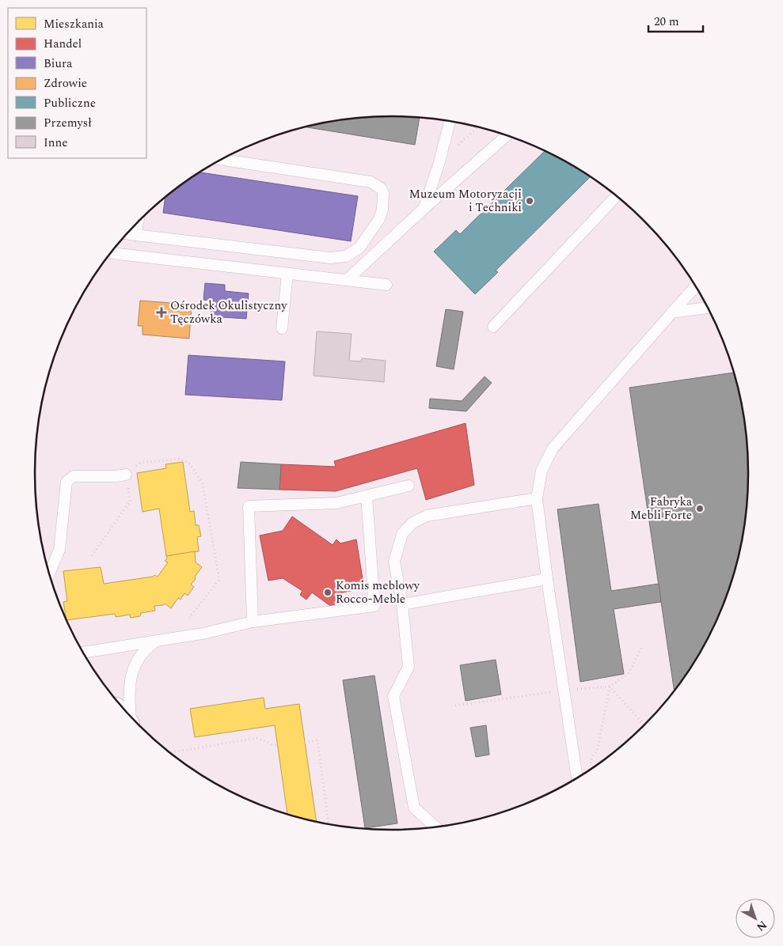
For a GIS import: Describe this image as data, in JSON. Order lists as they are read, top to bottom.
{
  "places": {
    "other": ["Muzeum Motoryzacji i Techniki", "Fabryka Mebli Forte", "Komis meblowy Rocco-Meble"],
    "health": ["Ośrodek Okulistyczny Tęczówka"]
  },
  "legend": [
    "Mieszkania",
    "Handel",
    "Biura",
    "Zdrowie",
    "Publiczne",
    "Przemysł",
    "Inne"
  ],
  "scale_bar": "20 m",
  "north": "bottom right"
}
